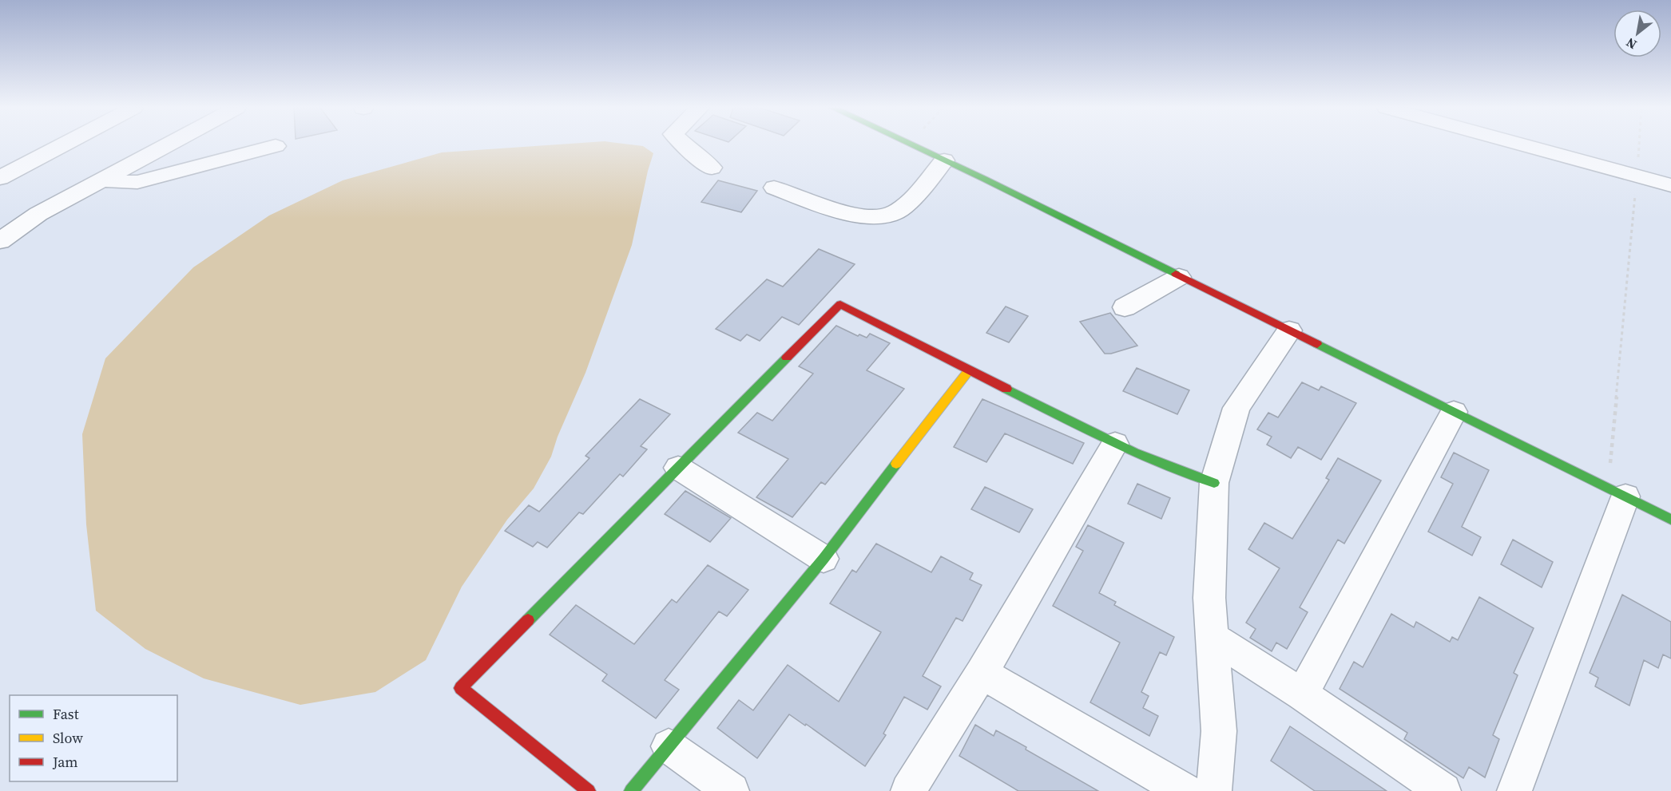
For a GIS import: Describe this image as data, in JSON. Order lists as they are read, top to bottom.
{
  "legend": ["Fast", "Slow", "Jam"],
  "north": "bottom left"
}
